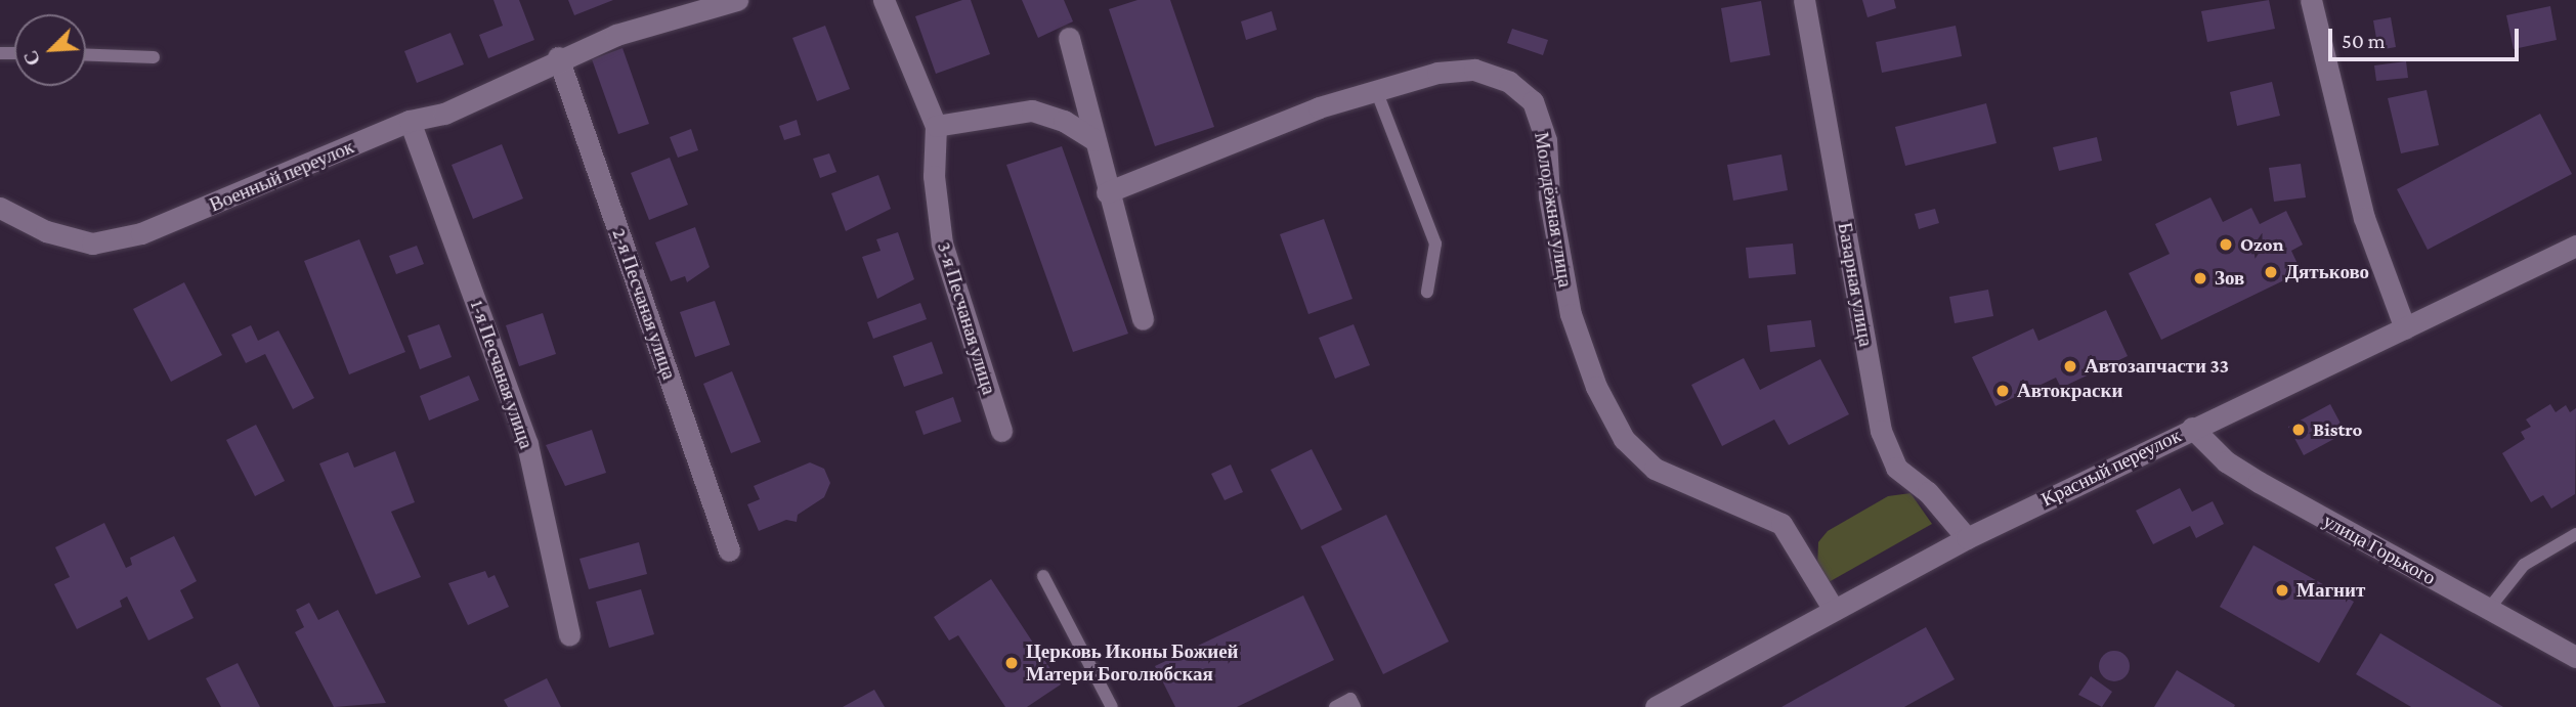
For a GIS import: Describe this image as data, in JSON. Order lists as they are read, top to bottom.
{
  "streets": {
    "street": [
      "Военный переулок",
      "Молодёжная улица",
      "Базарная улица",
      "2-я Песчаная улица",
      "3-я Песчаная улица",
      "1-я Песчаная улица",
      "Красный переулок",
      "улица Горького"
    ]
  },
  "crossings": [
    ["Военный переулок", "2-я Песчаная улица"],
    ["Военный переулок", "1-я Песчаная улица"],
    ["Молодёжная улица", "Красный переулок"],
    ["Базарная улица", "Красный переулок"],
    ["Красный переулок", "улица Горького"]
  ],
  "places": [
    "Ozon",
    "Дятьково",
    "Зов",
    "Автозапчасти 33",
    "Автокраски",
    "Bistro",
    "Магнит",
    "Церковь Иконы Божией Матери Боголюбская"
  ],
  "scale_bar": "50 m",
  "north": "bottom left"
}
